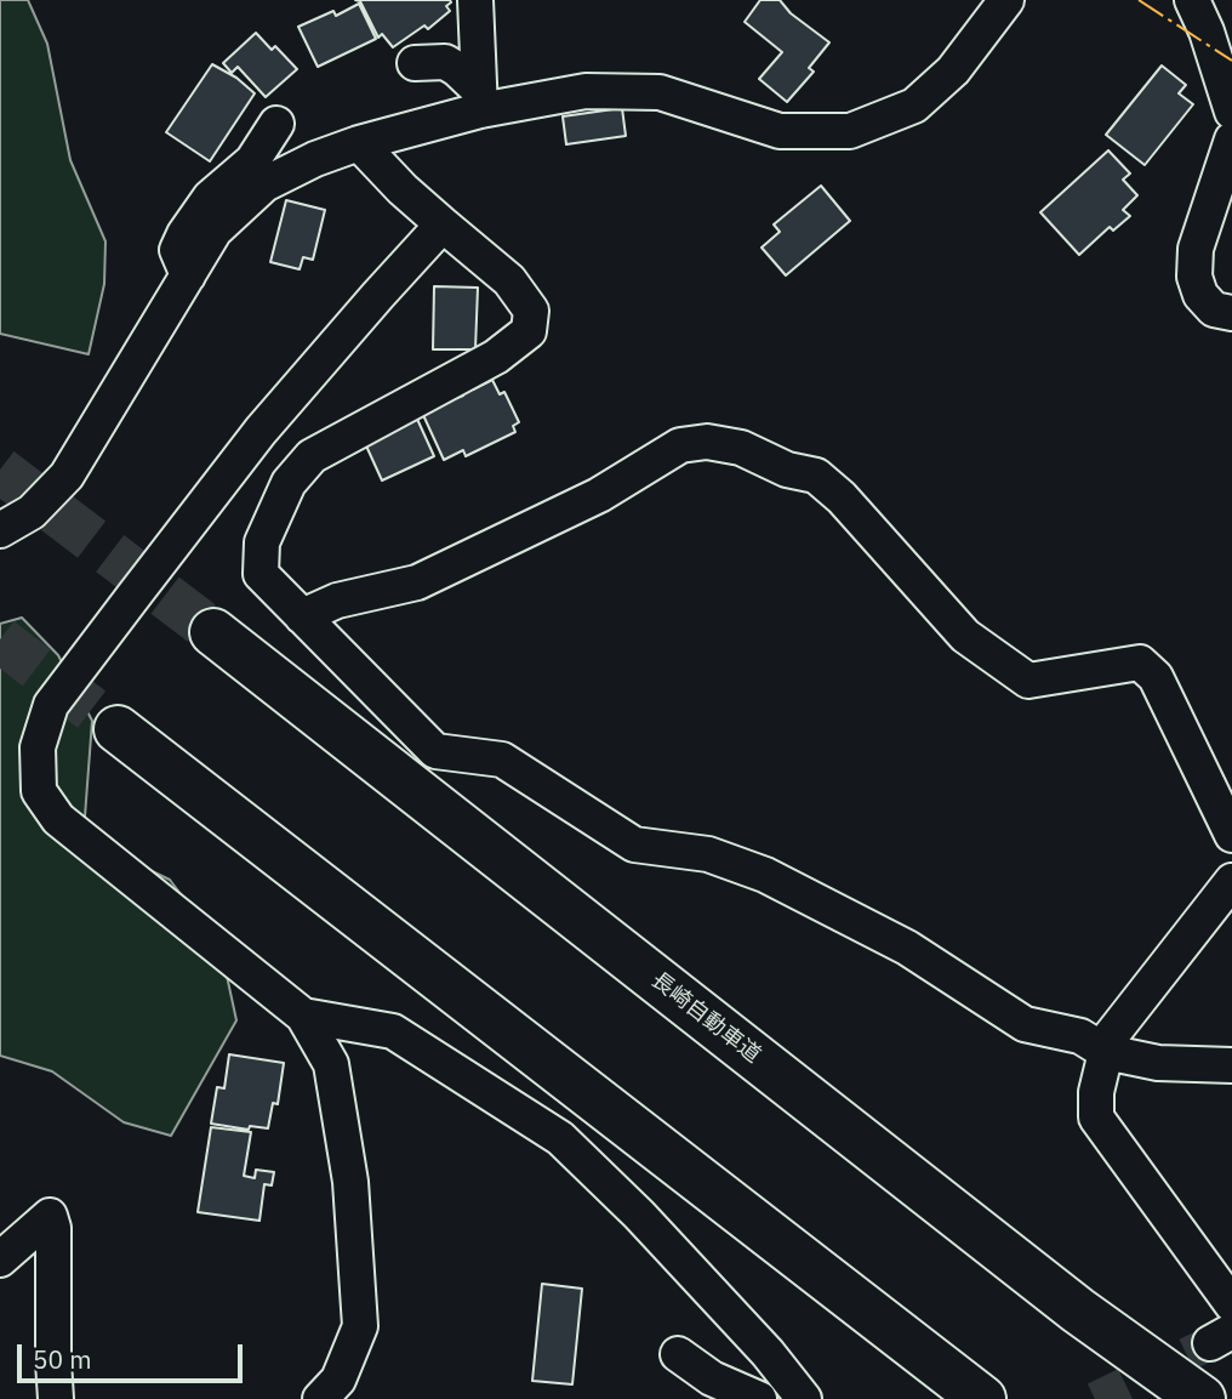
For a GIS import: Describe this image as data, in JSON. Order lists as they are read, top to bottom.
{
  "streets": {
    "highway": ["長崎自動車道"]
  },
  "scale_bar": "50 m"
}
